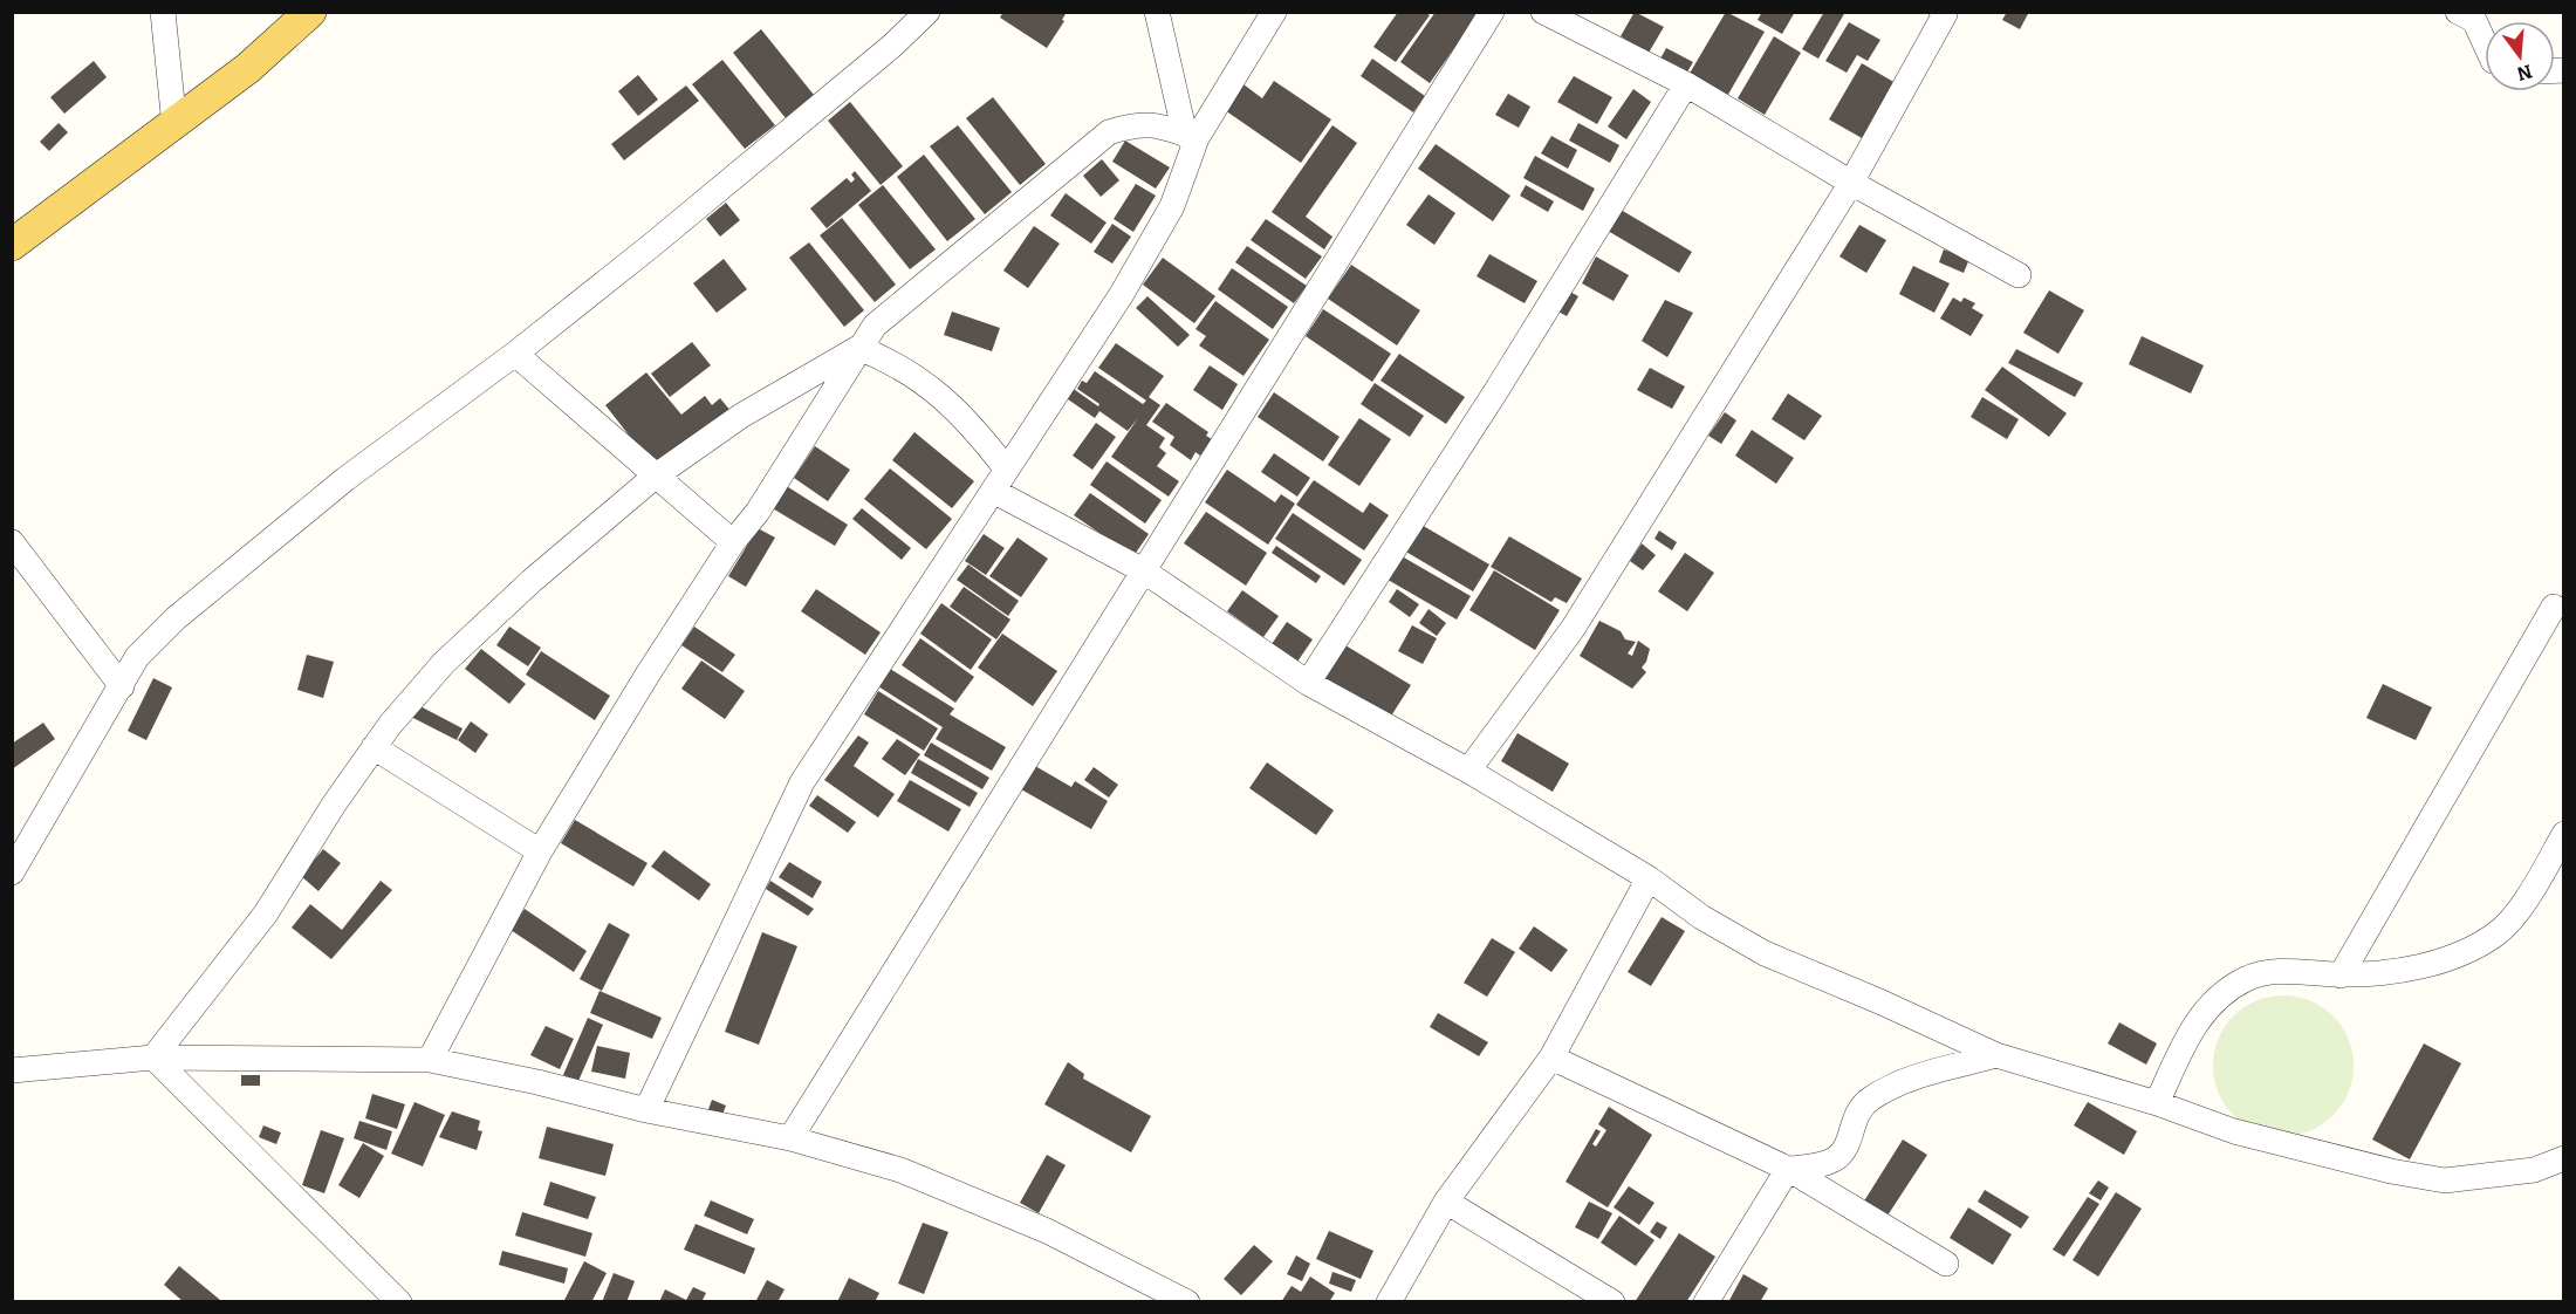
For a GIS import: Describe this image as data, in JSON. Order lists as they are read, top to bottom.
{
  "north": "bottom"
}
